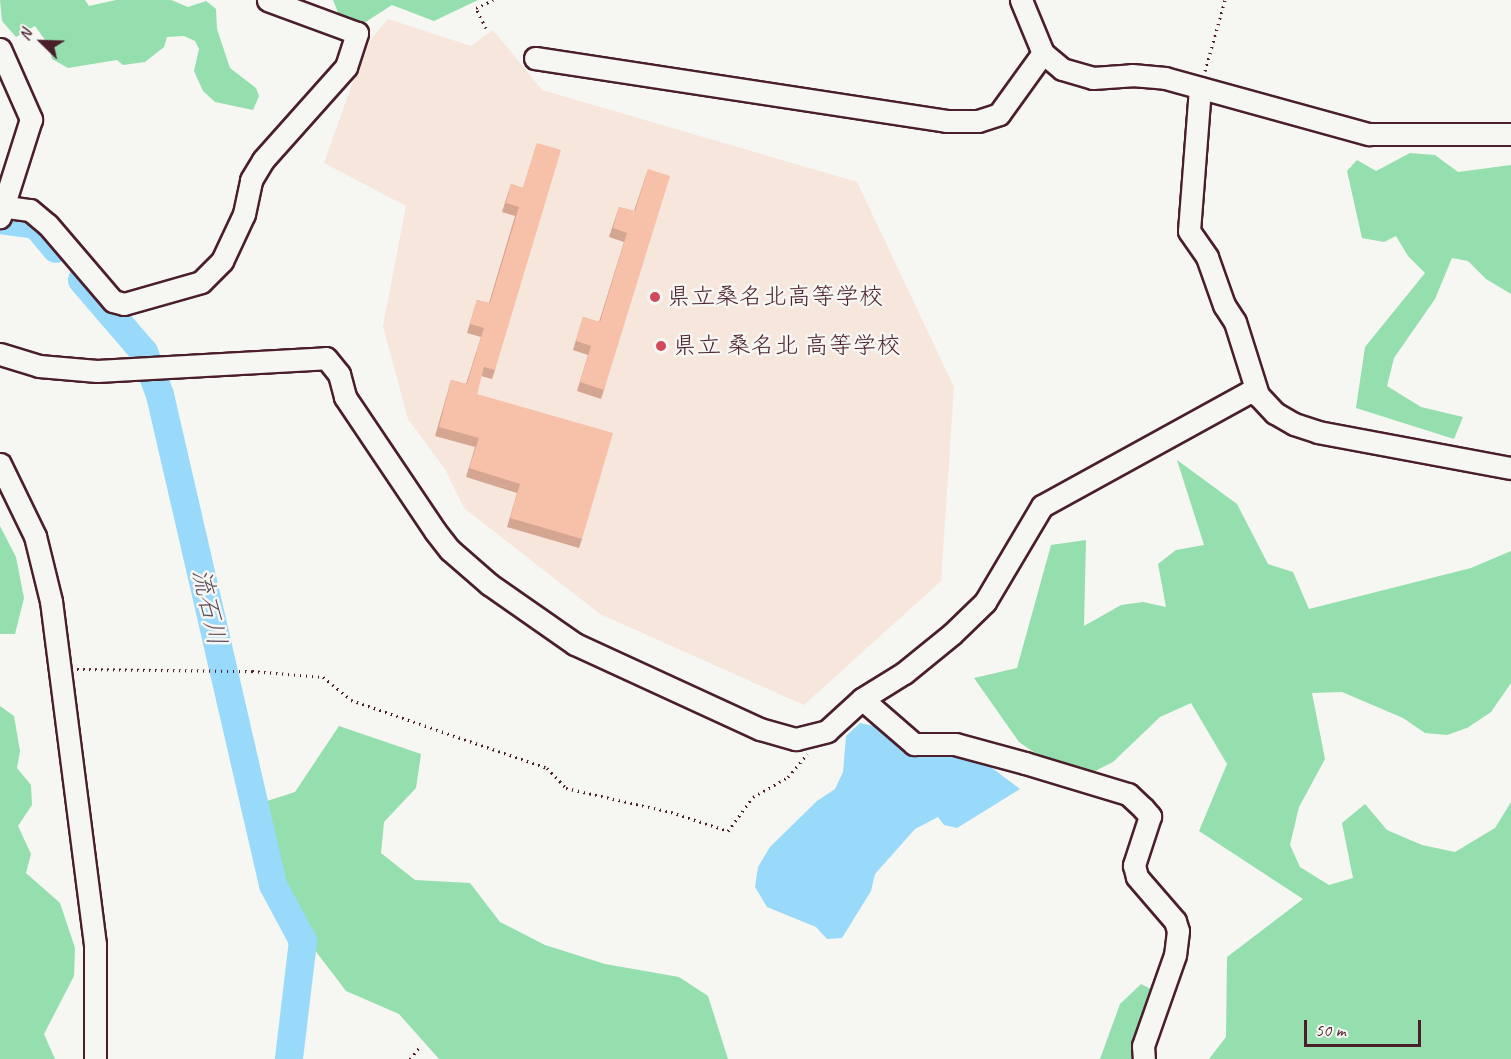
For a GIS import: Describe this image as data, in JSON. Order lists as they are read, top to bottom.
{
  "water": ["流石川"],
  "places": ["県立桑名北高等学校", "県立 桑名北 高等学校"],
  "scale_bar": "50 m",
  "north": "top left"
}
